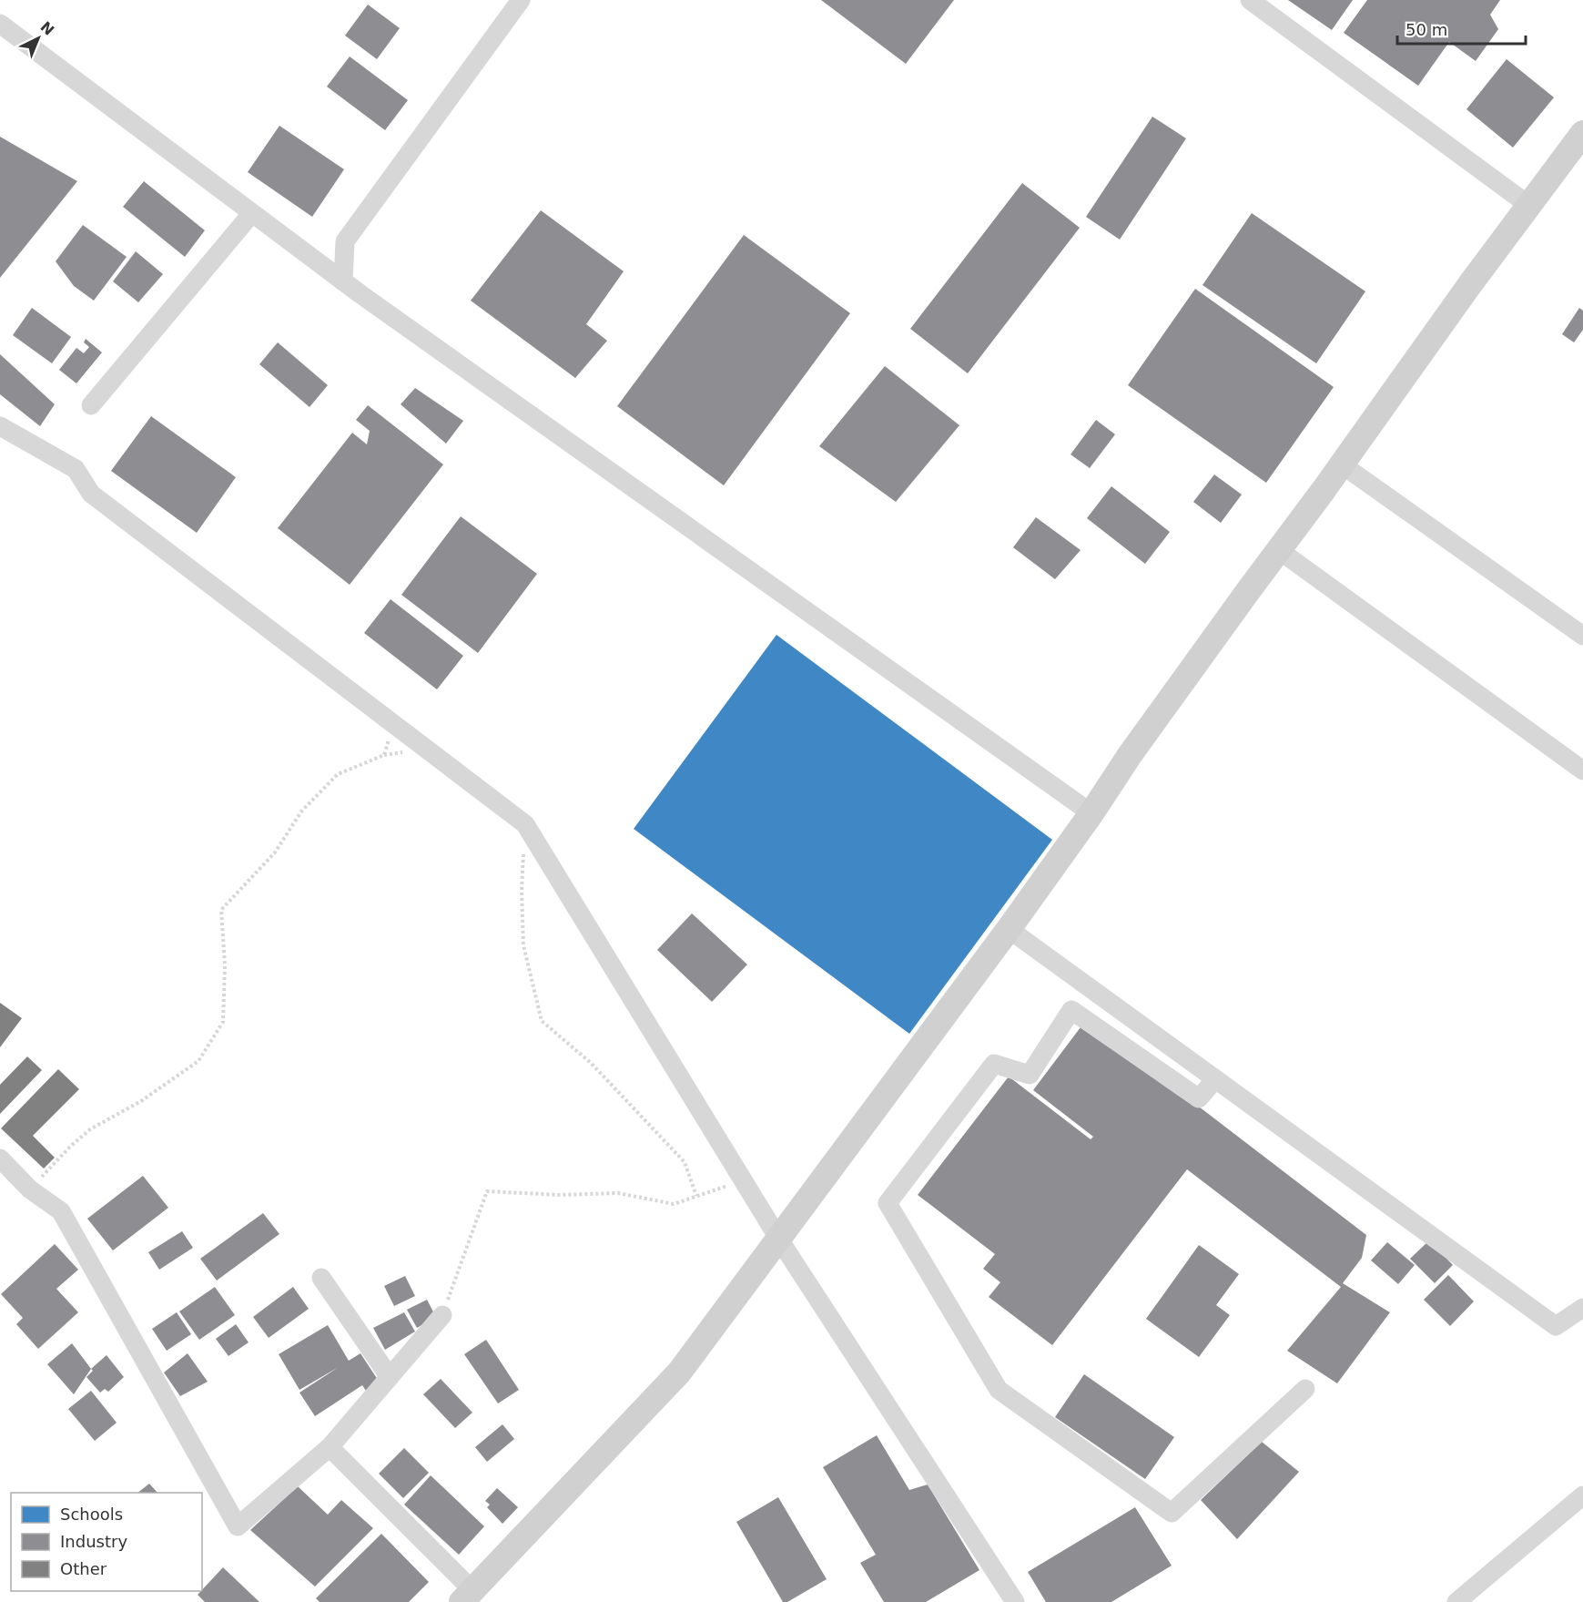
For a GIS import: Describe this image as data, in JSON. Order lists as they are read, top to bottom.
{
  "legend": ["Schools", "Industry", "Other"],
  "scale_bar": "50 m",
  "north": "top right"
}
